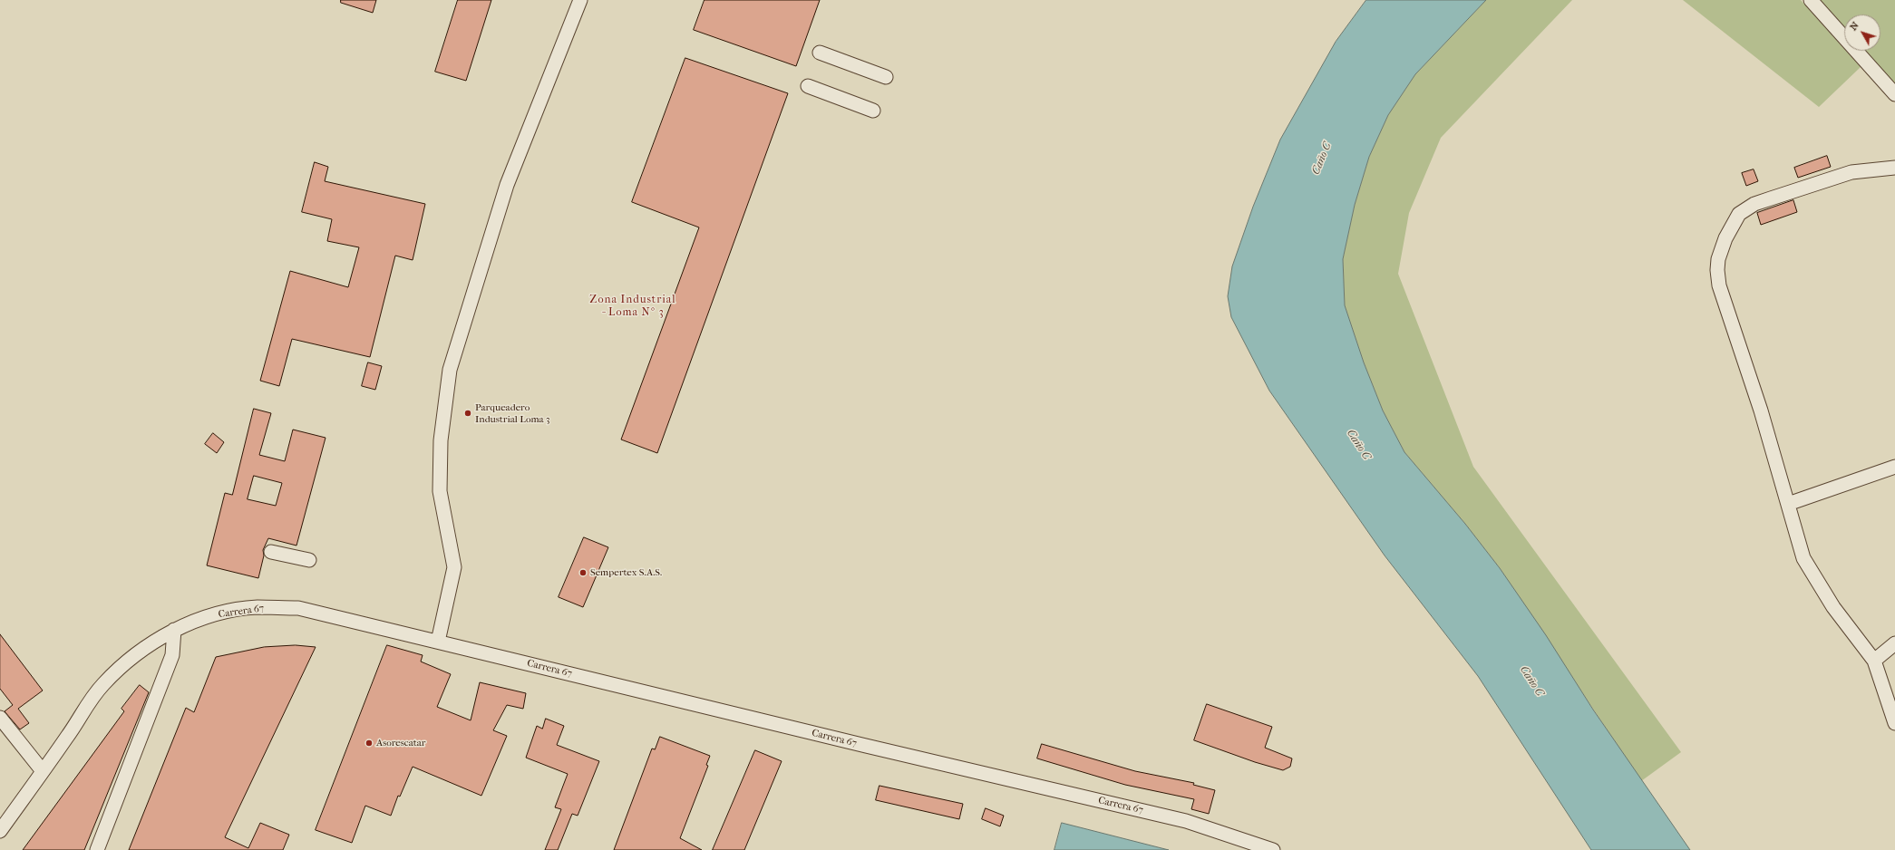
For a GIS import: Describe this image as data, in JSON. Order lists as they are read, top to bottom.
{
  "streets": {
    "street": ["Carrera 67"]
  },
  "districts": ["Zona Industrial - Loma Nº 3"],
  "water": ["Caño C"],
  "places": ["Parqueadero Industrial Loma 3", "Sempertex S.A.S.", "Asorescatar"],
  "north": "top left"
}
